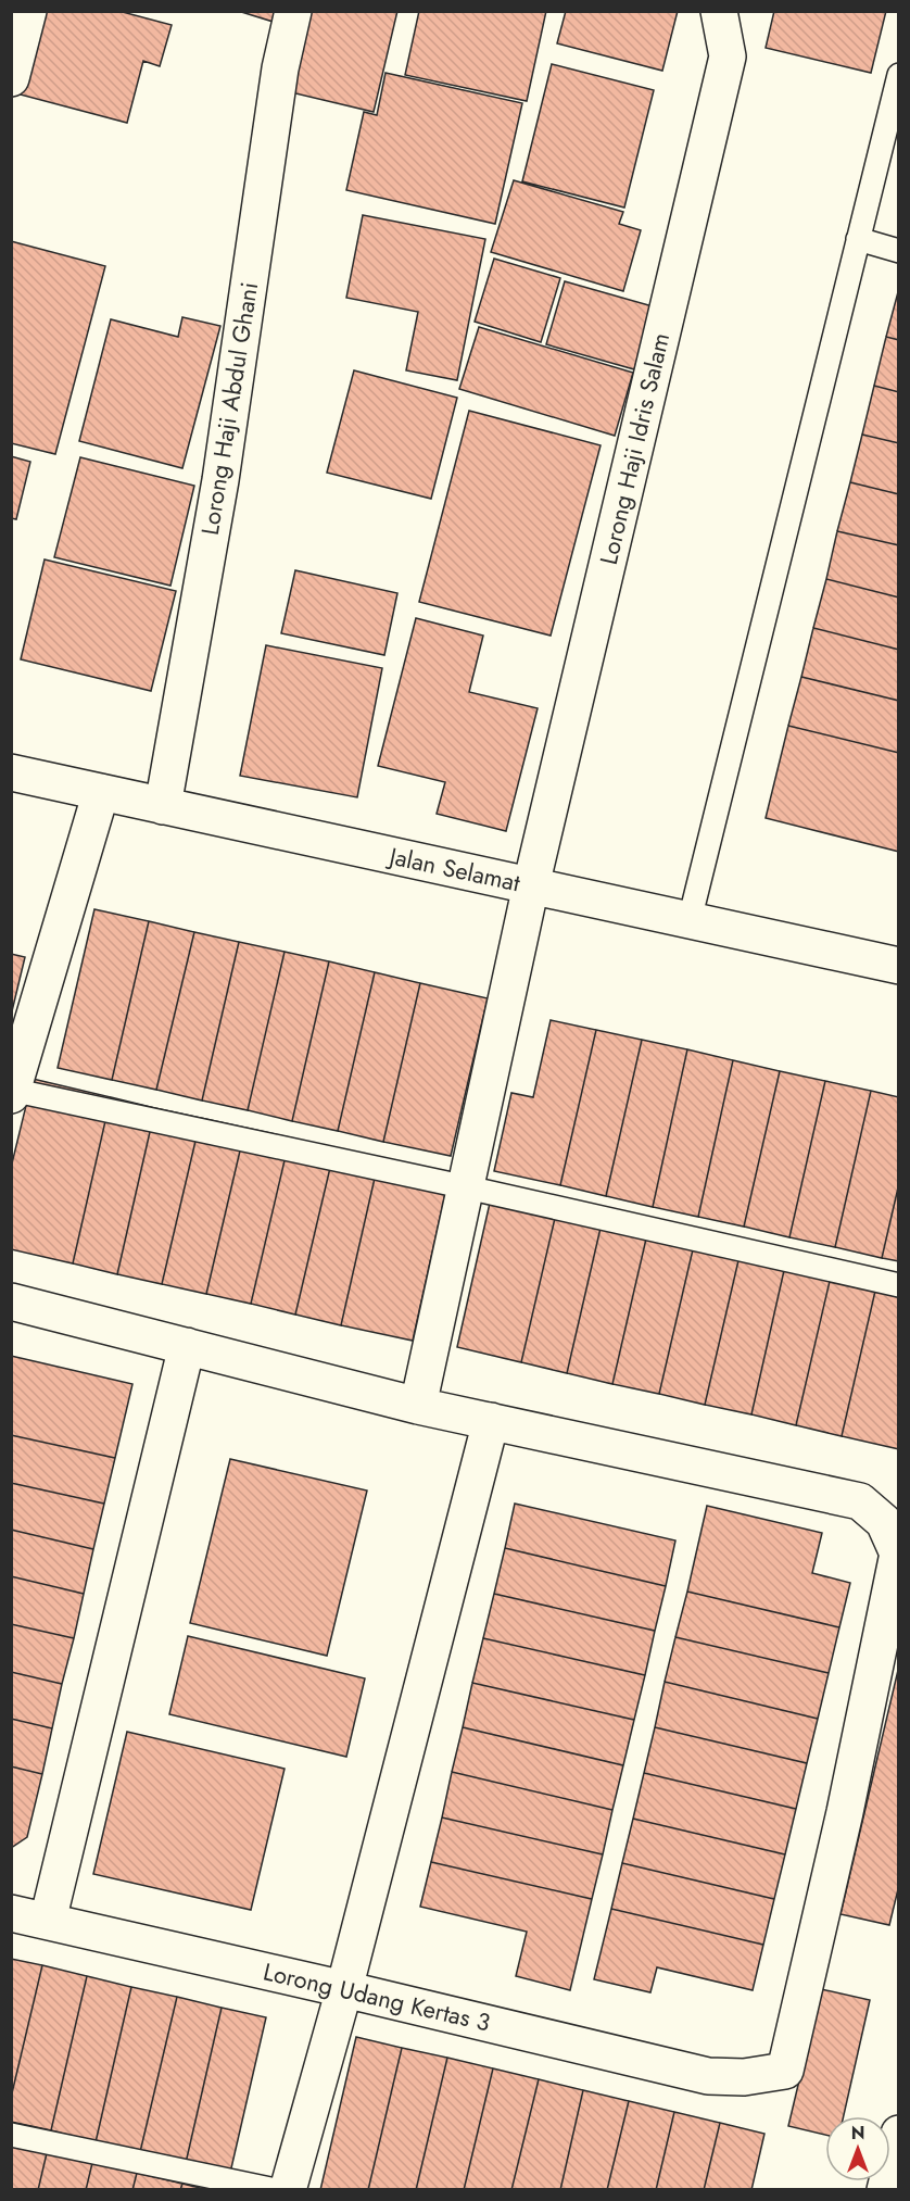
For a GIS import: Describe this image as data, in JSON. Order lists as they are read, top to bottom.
{
  "streets": {
    "street": [
      "Lorong Haji Abdul Ghani",
      "Lorong Haji Idris Salam",
      "Jalan Selamat",
      "Lorong Udang Kertas 3"
    ]
  },
  "crossings": [
    ["Lorong Haji Abdul Ghani", "Jalan Selamat"],
    ["Lorong Haji Idris Salam", "Jalan Selamat"]
  ],
  "north": "top"
}
